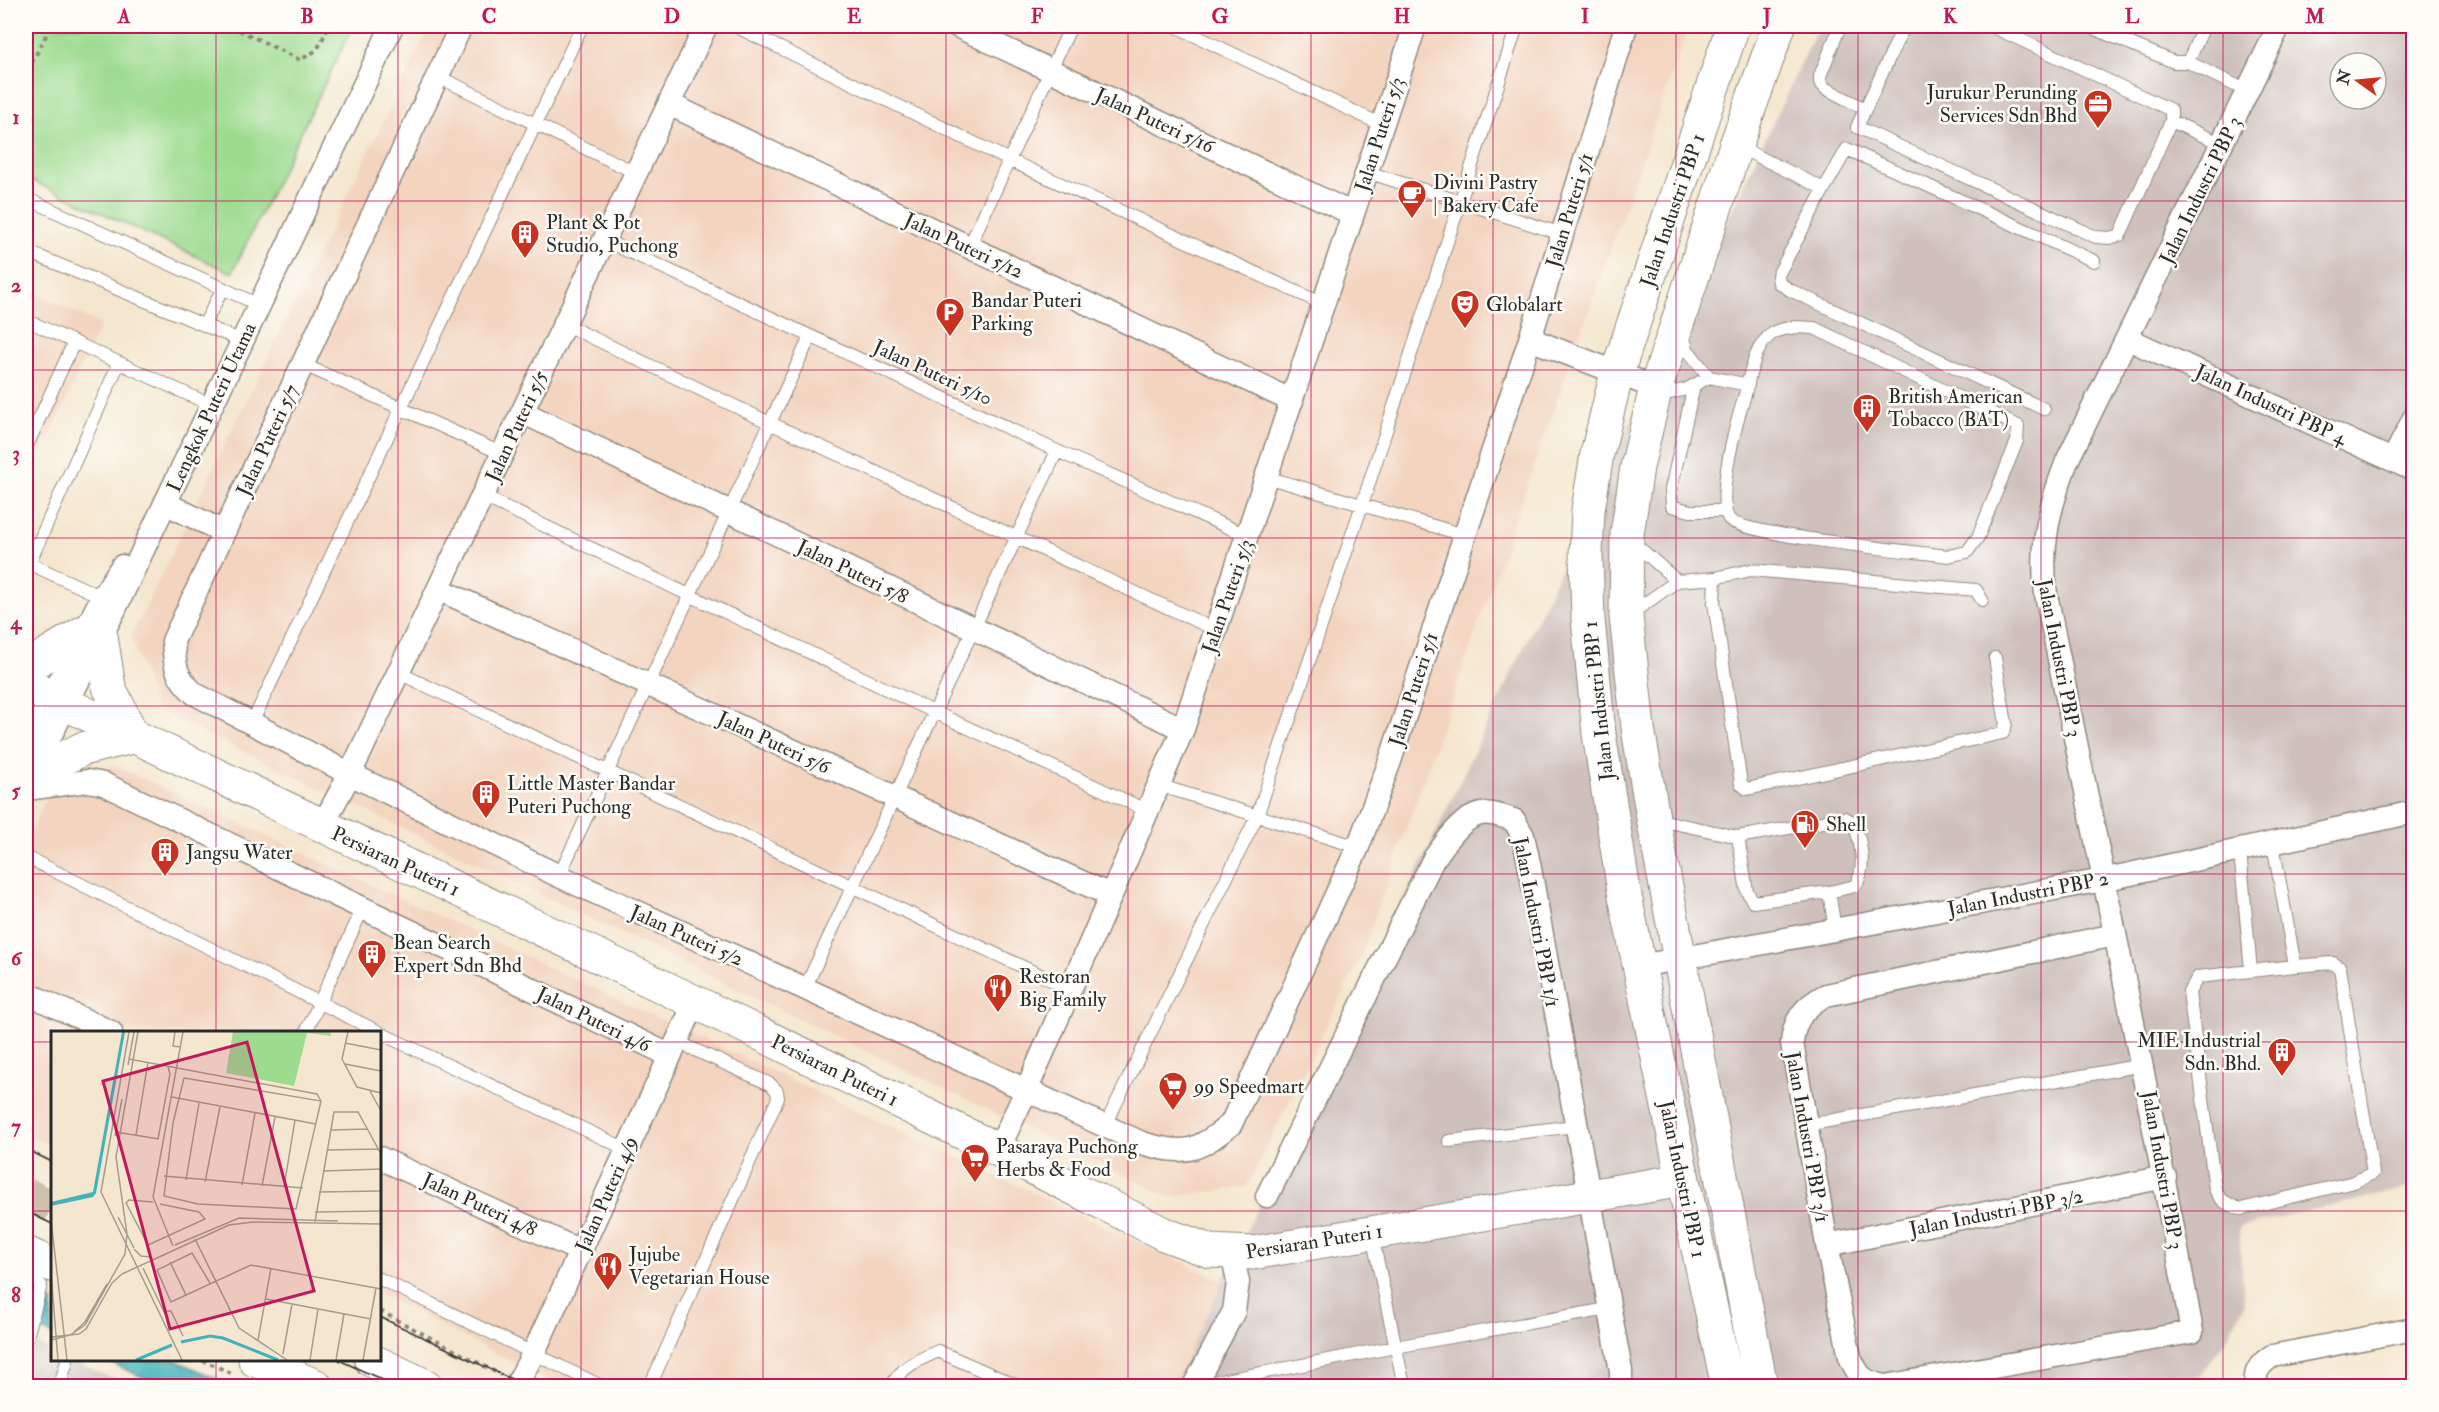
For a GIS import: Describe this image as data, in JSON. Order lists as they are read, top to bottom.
{
  "streets": {
    "main road": ["Jalan Industri PBP 1", "Persiaran Puteri 1"],
    "street": [
      "Jalan Puteri 5/16",
      "Jalan Puteri 5/3",
      "Jalan Industri PBP 3",
      "Jalan Puteri 5/1",
      "Jalan Puteri 5/12",
      "Jalan Industri PBP 4",
      "Lengkok Puteri Utama",
      "Jalan Puteri 5/5",
      "Jalan Puteri 5/7",
      "Jalan Puteri 5/8",
      "Jalan Puteri 5/6",
      "Jalan Industri PBP 2",
      "Jalan Industri PBP 1/1",
      "Jalan Puteri 5/2",
      "Jalan Puteri 4/6",
      "Jalan Industri PBP 3/1",
      "Jalan Puteri 4/9",
      "Jalan Puteri 4/8",
      "Jalan Industri PBP 3/2"
    ],
    "lane": ["Jalan Puteri 5/10"]
  },
  "crossings": [
    ["Jalan Puteri 5/16", "Jalan Puteri 5/3"],
    ["Jalan Puteri 5/3", "Jalan Puteri 5/1"],
    ["Jalan Puteri 5/3", "Jalan Puteri 5/12"],
    ["Jalan Puteri 5/3", "Jalan Puteri 5/10"],
    ["Jalan Puteri 5/3", "Jalan Puteri 5/8"],
    ["Jalan Puteri 5/3", "Jalan Puteri 5/6"],
    ["Jalan Puteri 5/3", "Persiaran Puteri 1"],
    ["Jalan Puteri 5/3", "Jalan Puteri 5/2"],
    ["Jalan Industri PBP 3", "Jalan Industri PBP 4"],
    ["Jalan Industri PBP 3", "Jalan Industri PBP 2"],
    ["Jalan Industri PBP 3", "Jalan Industri PBP 3/1"],
    ["Jalan Industri PBP 3", "Jalan Industri PBP 3/2"],
    ["Jalan Puteri 5/1", "Jalan Puteri 5/2"],
    ["Jalan Industri PBP 1", "Persiaran Puteri 1"],
    ["Jalan Industri PBP 1", "Jalan Industri PBP 2"],
    ["Jalan Puteri 5/12", "Jalan Puteri 5/5"],
    ["Jalan Puteri 5/10", "Jalan Puteri 5/5"],
    ["Lengkok Puteri Utama", "Persiaran Puteri 1"],
    ["Lengkok Puteri Utama", "Jalan Puteri 4/6"],
    ["Jalan Puteri 5/5", "Jalan Puteri 5/7"],
    ["Jalan Puteri 5/5", "Jalan Puteri 5/8"],
    ["Jalan Puteri 5/5", "Jalan Puteri 5/6"],
    ["Jalan Puteri 5/5", "Persiaran Puteri 1"],
    ["Jalan Puteri 5/5", "Jalan Puteri 5/2"],
    ["Jalan Puteri 5/7", "Jalan Puteri 5/2"],
    ["Persiaran Puteri 1", "Jalan Industri PBP 1/1"],
    ["Persiaran Puteri 1", "Jalan Puteri 4/9"],
    ["Jalan Puteri 4/6", "Jalan Puteri 4/9"],
    ["Jalan Industri PBP 3/1", "Jalan Industri PBP 3/2"],
    ["Jalan Puteri 4/9", "Jalan Puteri 4/8"]
  ],
  "places": {
    "office": ["Jurukur Perunding Services Sdn Bhd"],
    "cafe": ["Divini Pastry | Bakery Cafe"],
    "building": [
      "Plant & Pot Studio, Puchong",
      "British American Tobacco (BAT)",
      "Little Master Bandar Puteri Puchong",
      "Jangsu Water",
      "Bean Search Expert Sdn Bhd",
      "MIE Industrial Sdn. Bhd."
    ],
    "theatre": ["Globalart"],
    "parking": ["Bandar Puteri Parking"],
    "fuel station": ["Shell"],
    "restaurant": ["Restoran Big Family", "Jujube Vegetarian House"],
    "supermarket": ["99 Speedmart", "Pasaraya Puchong Herbs & Food"]
  },
  "north": "left",
  "grid": {
    "columns": [
      "A",
      "B",
      "C",
      "D",
      "E",
      "F",
      "G",
      "H",
      "I",
      "J",
      "K",
      "L",
      "M"
    ],
    "rows": [
      "1",
      "2",
      "3",
      "4",
      "5",
      "6",
      "7",
      "8"
    ]
  }
}
